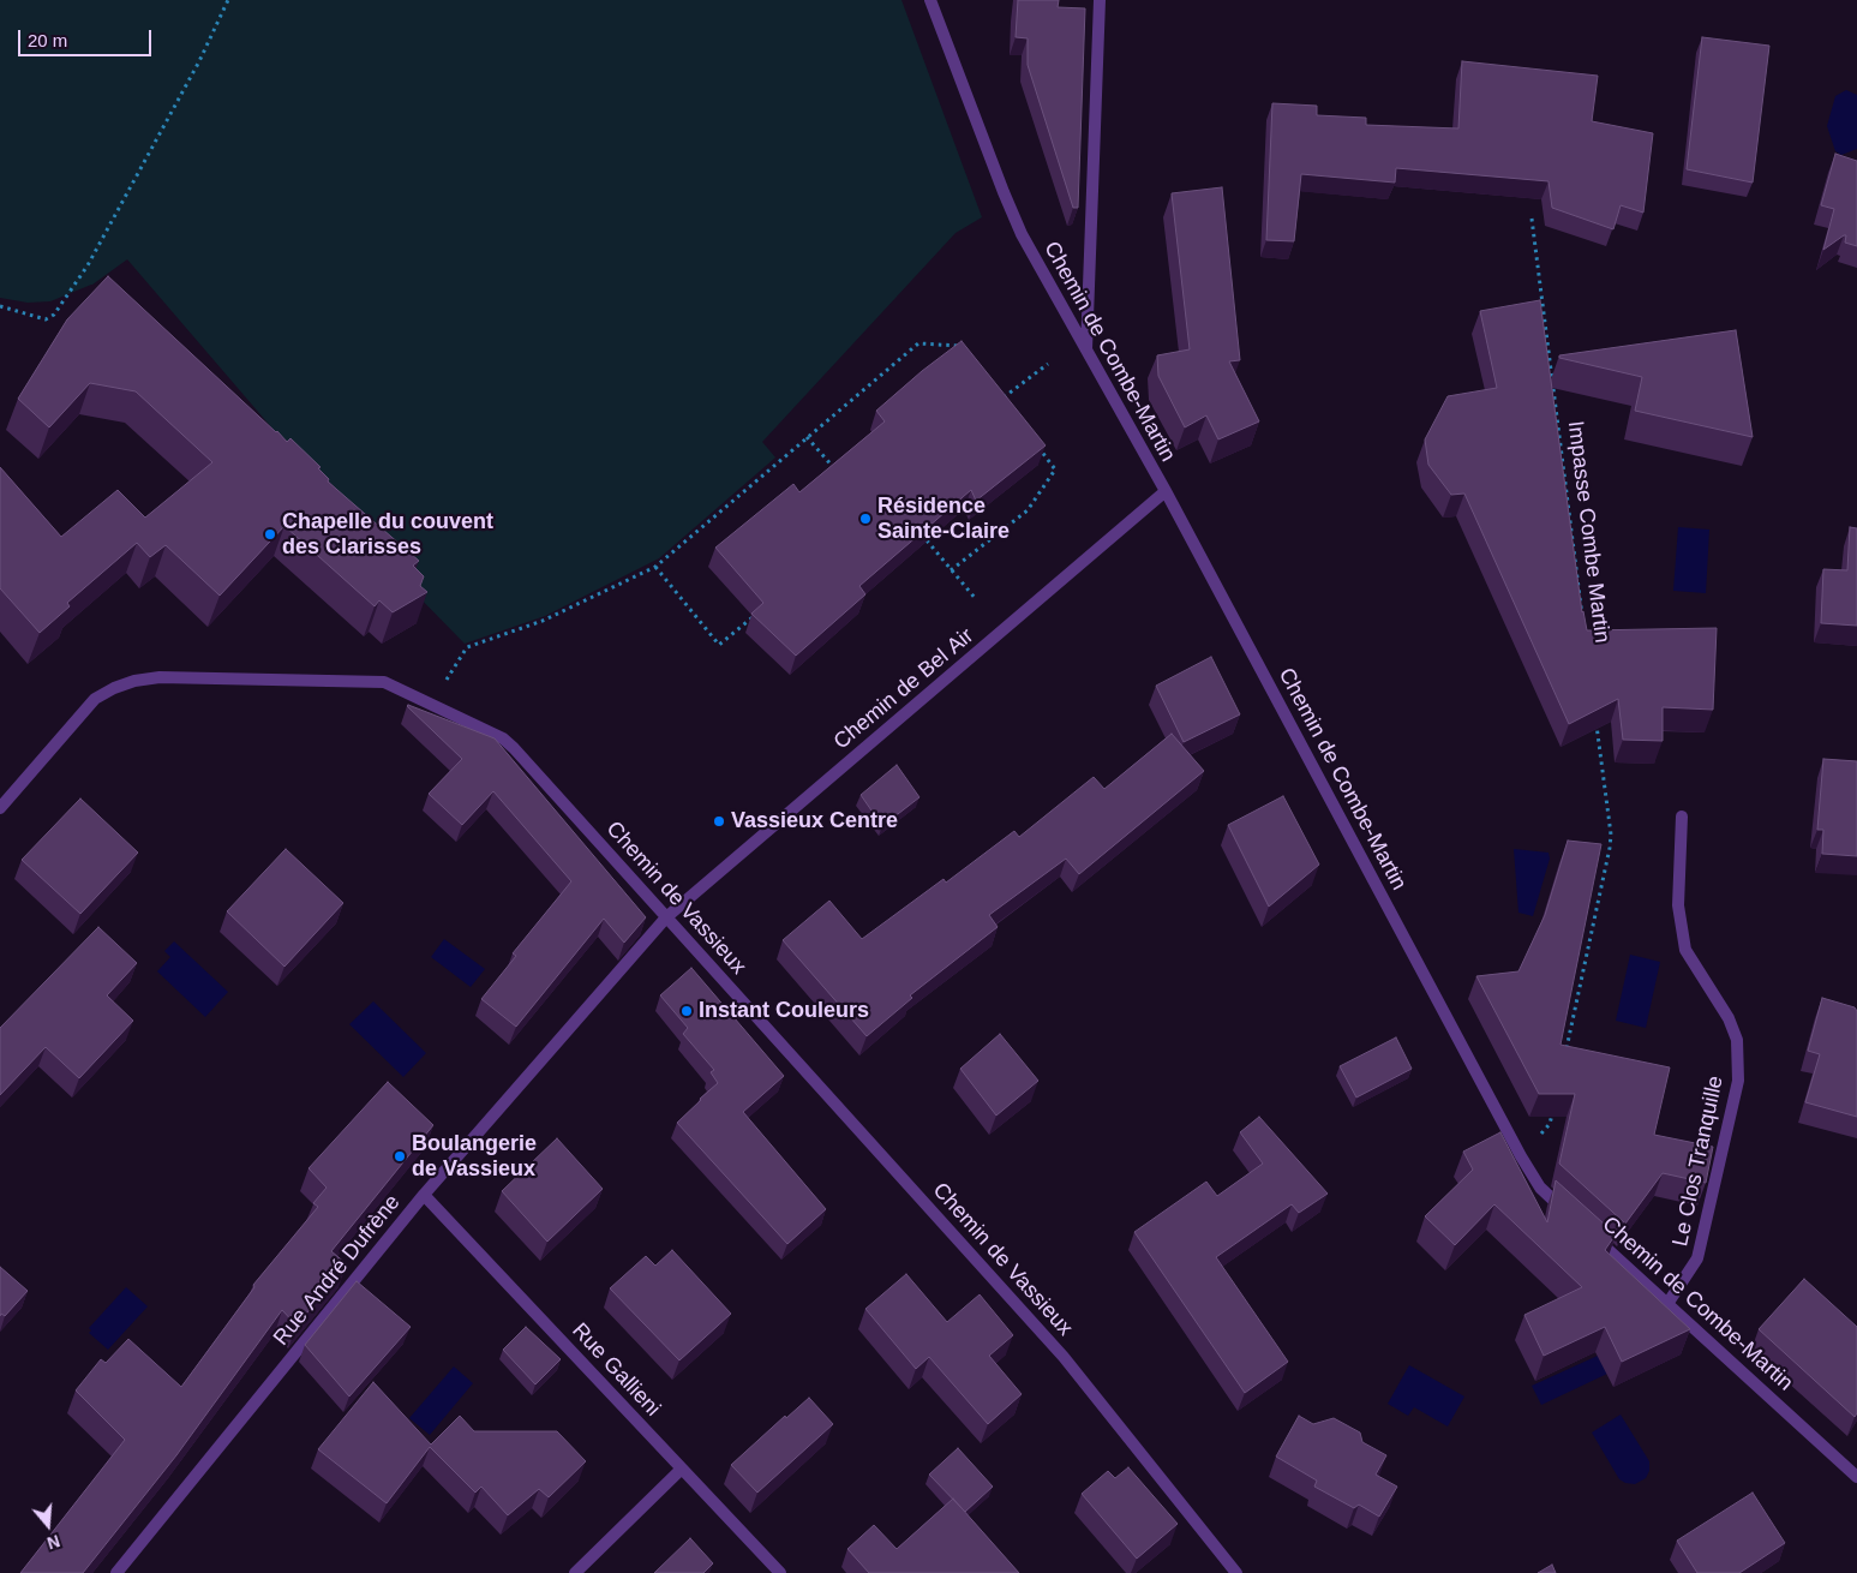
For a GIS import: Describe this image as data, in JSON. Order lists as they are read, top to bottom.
{
  "streets": {
    "street": [
      "Chemin de Combe-Martin",
      "Chemin de Bel Air",
      "Chemin de Vassieux",
      "Le Clos Tranquille",
      "Rue André Dufrène",
      "Rue Gallieni"
    ],
    "path": ["Impasse Combe Martin"]
  },
  "crossings": [
    ["Chemin de Combe-Martin", "Chemin de Bel Air"],
    ["Chemin de Combe-Martin", "Le Clos Tranquille"],
    ["Chemin de Bel Air", "Chemin de Vassieux"],
    ["Chemin de Bel Air", "Rue André Dufrène"],
    ["Chemin de Vassieux", "Rue André Dufrène"],
    ["Rue André Dufrène", "Rue Gallieni"]
  ],
  "places": [
    "Résidence Sainte-Claire",
    "Chapelle du couvent des Clarisses",
    "Vassieux Centre",
    "Instant Couleurs",
    "Boulangerie de Vassieux"
  ],
  "scale_bar": "20 m",
  "north": "bottom"
}
